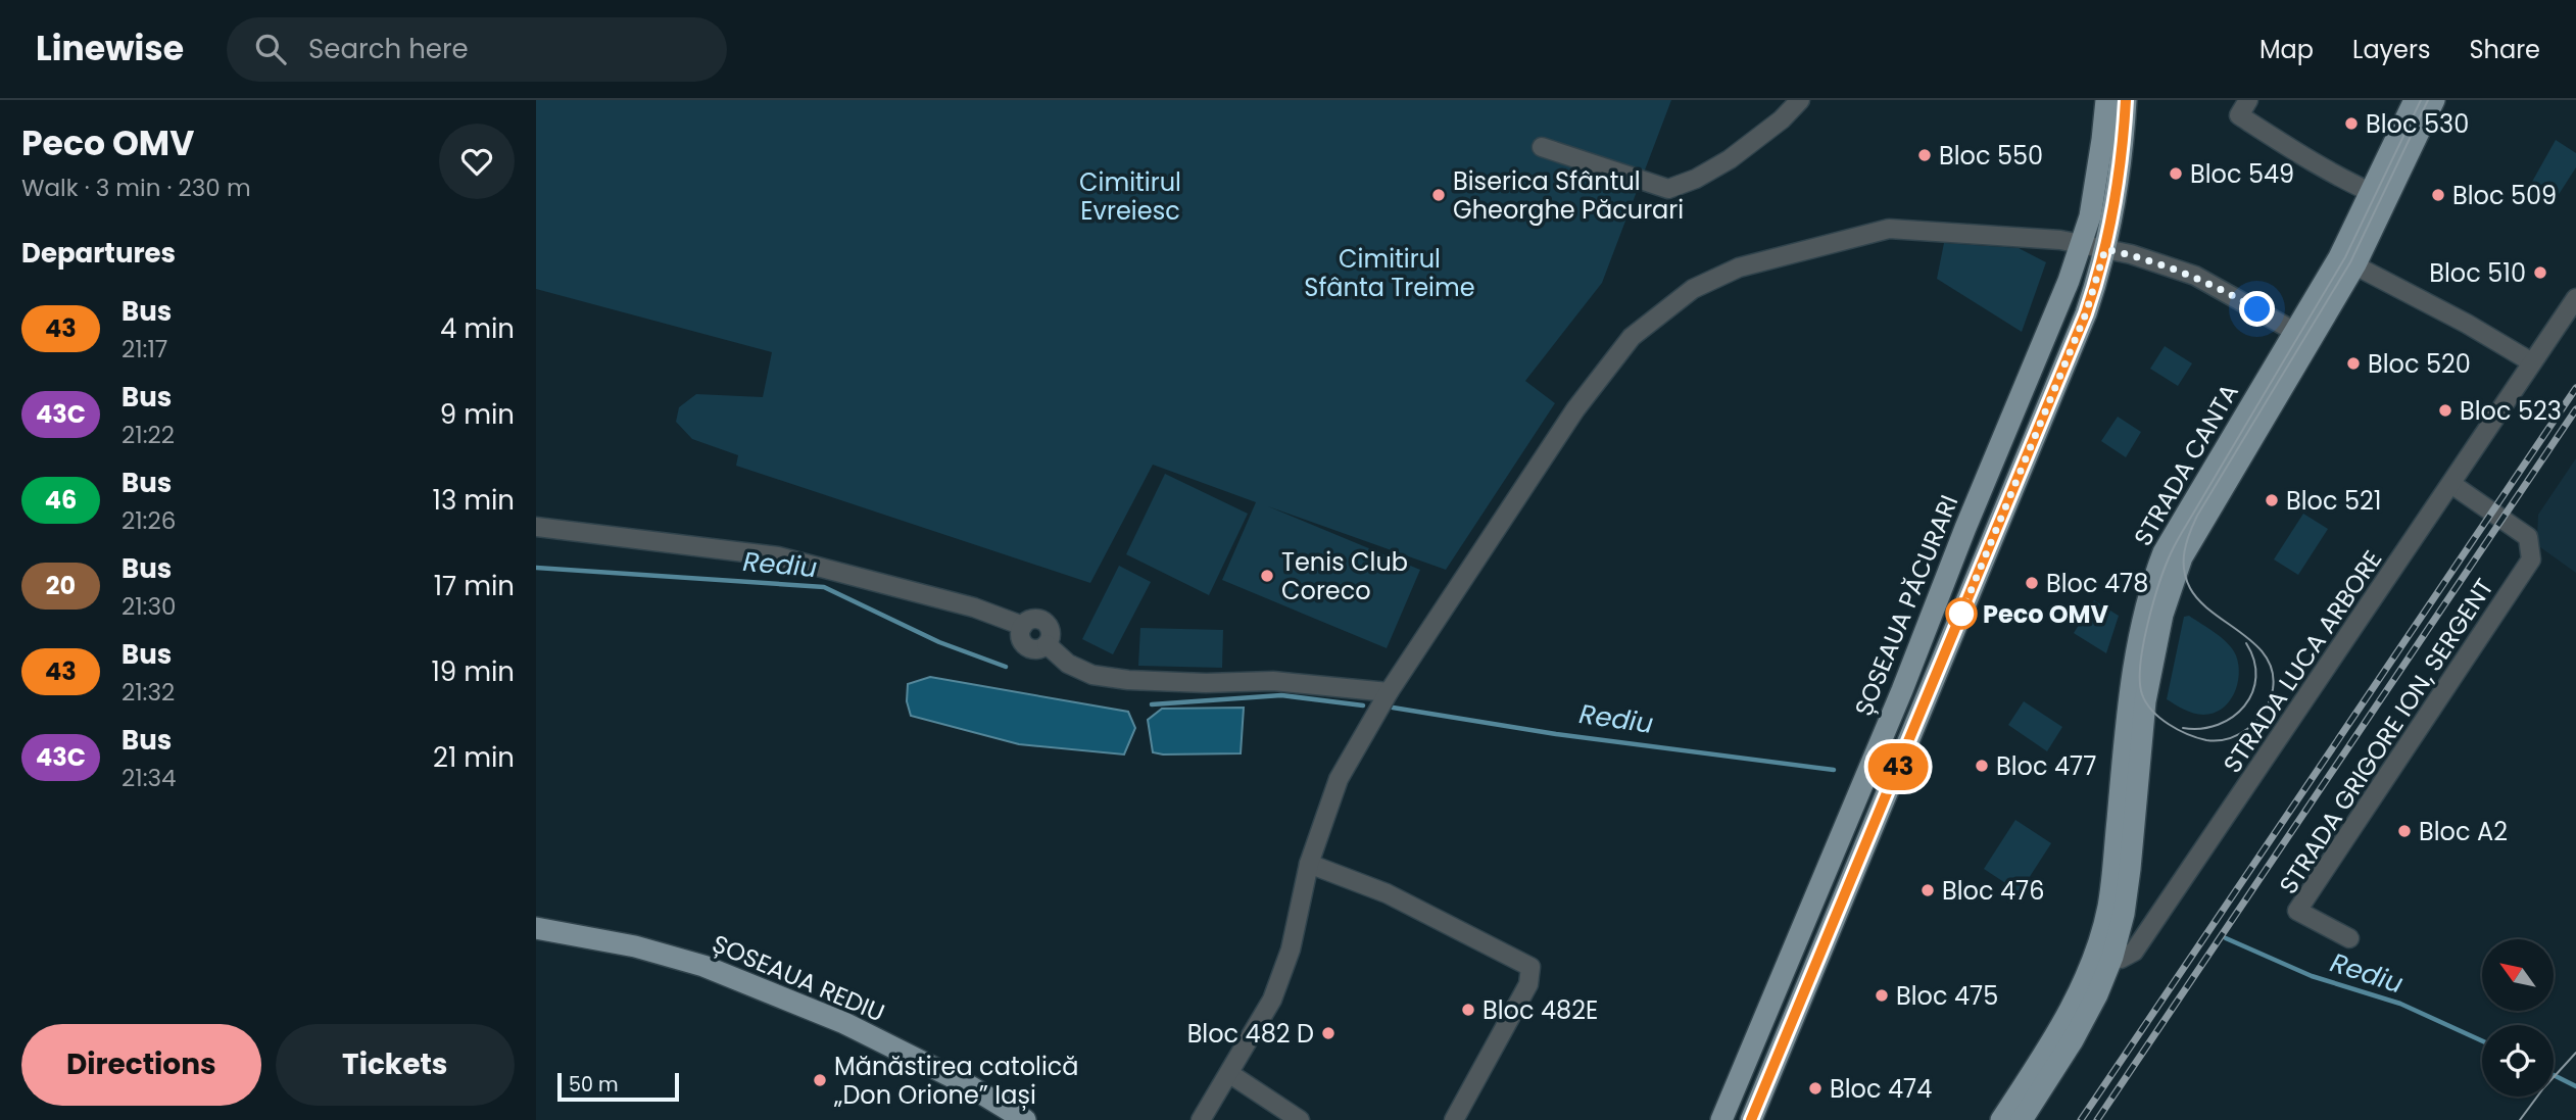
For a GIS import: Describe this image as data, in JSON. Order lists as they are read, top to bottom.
{
  "streets": {
    "main road": ["STRADA CANTA", "ȘOSEAUA PĂCURARI", "ȘOSEAUA REDIU"],
    "street": ["STRADA LUCA ARBORE", "STRADA GRIGORE ION, SERGENT"]
  },
  "crossings": [
    ["STRADA CANTA", "STRADA LUCA ARBORE"],
    ["STRADA LUCA ARBORE", "STRADA GRIGORE ION, SERGENT"]
  ],
  "water": ["Rediu"],
  "parks": ["Cimitirul Evreiesc", "Cimitirul Sfânta Treime"],
  "places": [
    "Bloc 530",
    "Bloc 550",
    "Bloc 549",
    "Biserica Sfântul Gheorghe Păcurari",
    "Bloc 509",
    "Bloc 510",
    "Bloc 520",
    "Bloc 523",
    "Bloc 521",
    "Tenis Club Coreco",
    "Bloc 478",
    "Peco OMV",
    "Bloc 477",
    "Bloc A2",
    "Bloc 476",
    "Bloc 475",
    "Bloc 482E",
    "Bloc 482 D",
    "Mănăstirea catolică „Don Orione” Iași",
    "Bloc 474"
  ],
  "lines": ["bus line 43"],
  "scale_bar": "50 m",
  "north": "top left",
  "page": {
    "header": "Linewise",
    "search": "Search here",
    "nav": ["Map", "Layers", "Share"],
    "heading": [
      ["Peco OMV", "Walk · 3 min · 230 m"],
      "Departures"
    ],
    "on_map": "43",
    "list": [
      {
        "mark": "43",
        "name": "Bus",
        "note": "21:17",
        "value": "4 min"
      },
      {
        "mark": "43C",
        "name": "Bus",
        "note": "21:22",
        "value": "9 min"
      },
      {
        "mark": "46",
        "name": "Bus",
        "note": "21:26",
        "value": "13 min"
      },
      {
        "mark": "20",
        "name": "Bus",
        "note": "21:30",
        "value": "17 min"
      },
      {
        "mark": "43",
        "name": "Bus",
        "note": "21:32",
        "value": "19 min"
      },
      {
        "mark": "43C",
        "name": "Bus",
        "note": "21:34",
        "value": "21 min"
      }
    ],
    "buttons": ["Directions", "Tickets"],
    "scale": "50 m"
  }
}
